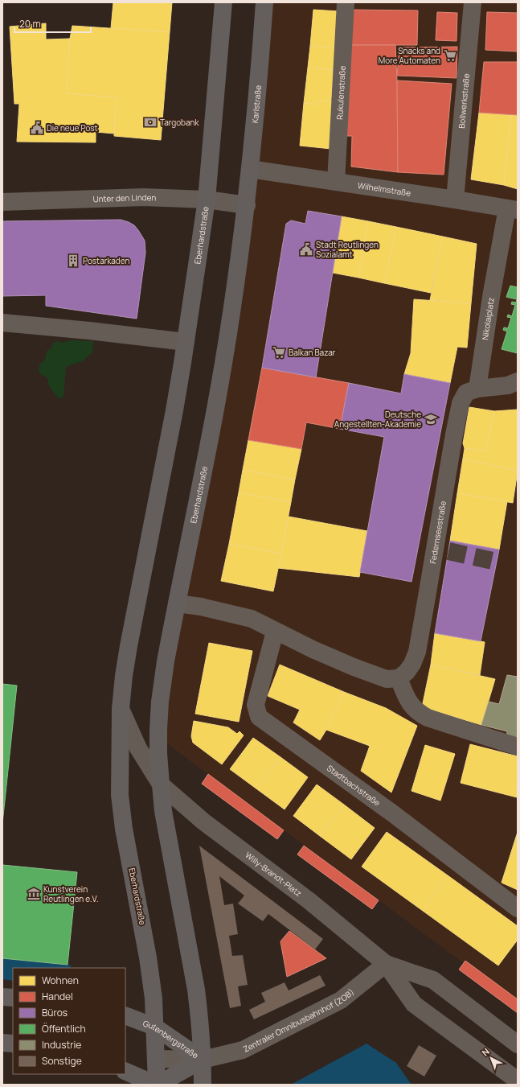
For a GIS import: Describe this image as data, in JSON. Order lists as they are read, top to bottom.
{
  "streets": {
    "main road": ["Karlstraße", "Eberhardstraße", "Gutenbergstraße"],
    "street": [
      "Rukulenstraße",
      "Bollwerkstraße",
      "Wilhelmstraße",
      "Unter den Linden",
      "Nikolaiplatz",
      "Federnseestraße",
      "Stadtbachstraße",
      "Willy-Brandt-Platz",
      "Zentraler Omnibusbahnhof (ZOB)"
    ]
  },
  "crossings": [
    ["Rukulenstraße", "Wilhelmstraße"],
    ["Bollwerkstraße", "Wilhelmstraße"],
    ["Karlstraße", "Wilhelmstraße"],
    ["Karlstraße", "Unter den Linden"],
    ["Karlstraße", "Eberhardstraße"],
    ["Wilhelmstraße", "Nikolaiplatz"],
    ["Unter den Linden", "Eberhardstraße"],
    ["Eberhardstraße", "Willy-Brandt-Platz"],
    ["Eberhardstraße", "Zentraler Omnibusbahnhof (ZOB)"],
    ["Eberhardstraße", "Gutenbergstraße"],
    ["Nikolaiplatz", "Federnseestraße"],
    ["Willy-Brandt-Platz", "Zentraler Omnibusbahnhof (ZOB)"],
    ["Zentraler Omnibusbahnhof (ZOB)", "Gutenbergstraße"]
  ],
  "places": {
    "supermarket": ["Snacks and More Automaten", "Balkan Bazar"],
    "bank": ["Targobank"],
    "public building": ["Die neue Post", "Stadt Reutlingen Sozialamt"],
    "building": ["Postarkaden"],
    "school or university": ["Deutsche Angestellten-Akademie"],
    "museum": ["Kunstverein Reutlingen e.V."]
  },
  "legend": [
    "Wohnen",
    "Handel",
    "Büros",
    "Öffentlich",
    "Industrie",
    "Sonstige"
  ],
  "scale_bar": "20 m",
  "north": "top left"
}
